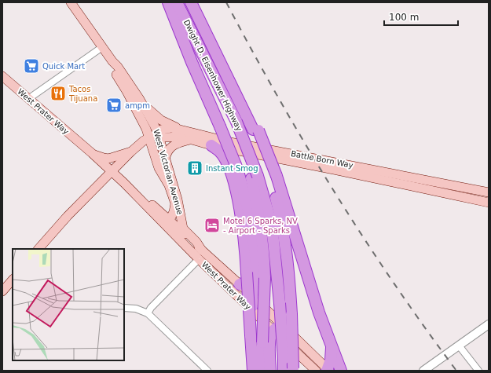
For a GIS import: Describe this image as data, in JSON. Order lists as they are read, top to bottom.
{
  "streets": {
    "highway": ["Dwight D. Eisenhower Highway"],
    "main road": ["West Prater Way", "Battle Born Way", "West Victorian Avenue"]
  },
  "crossings": [
    ["West Prater Way", "West Victorian Avenue"],
    ["Battle Born Way", "West Victorian Avenue"]
  ],
  "places": {
    "supermarket": ["Quick Mart", "ampm"],
    "restaurant": ["Tacos Tijuana"],
    "building": ["Instant Smog"],
    "hotel": ["Motel 6 Sparks, NV - Airport - Sparks"]
  },
  "scale_bar": "100 m"
}
